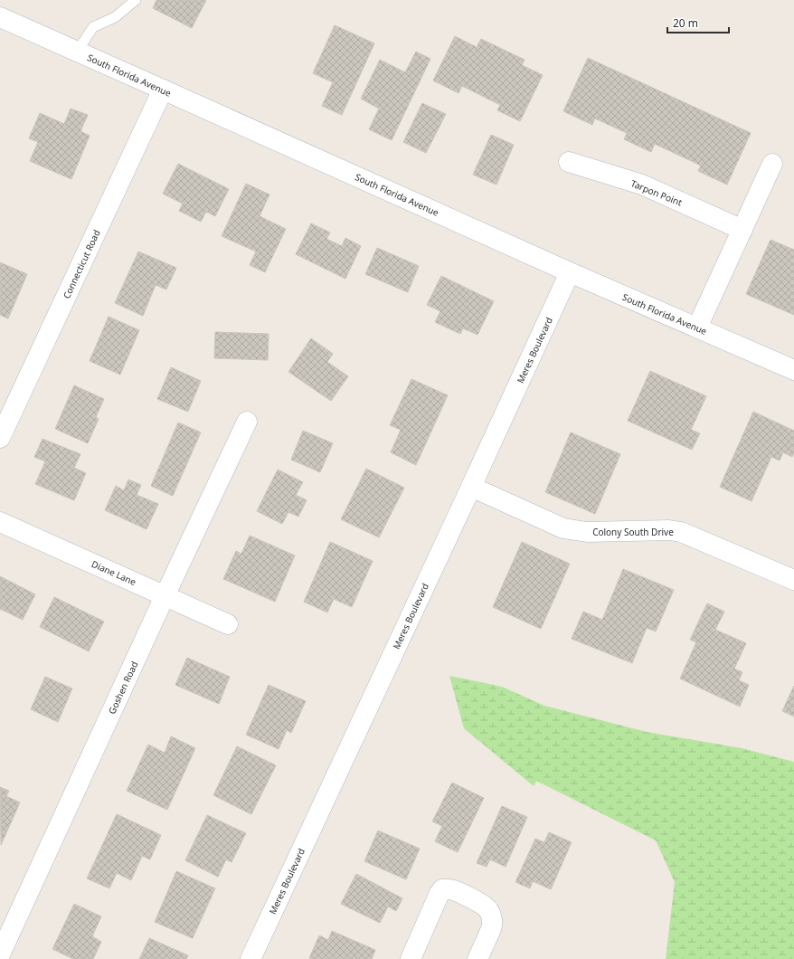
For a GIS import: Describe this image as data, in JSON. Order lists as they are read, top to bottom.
{
  "streets": {
    "street": [
      "South Florida Avenue",
      "Tarpon Point",
      "Connecticut Road",
      "Meres Boulevard",
      "Colony South Drive",
      "Diane Lane",
      "Goshen Road"
    ]
  },
  "crossings": [
    ["South Florida Avenue", "Connecticut Road"],
    ["South Florida Avenue", "Meres Boulevard"],
    ["Meres Boulevard", "Colony South Drive"],
    ["Diane Lane", "Goshen Road"]
  ],
  "scale_bar": "20 m"
}
